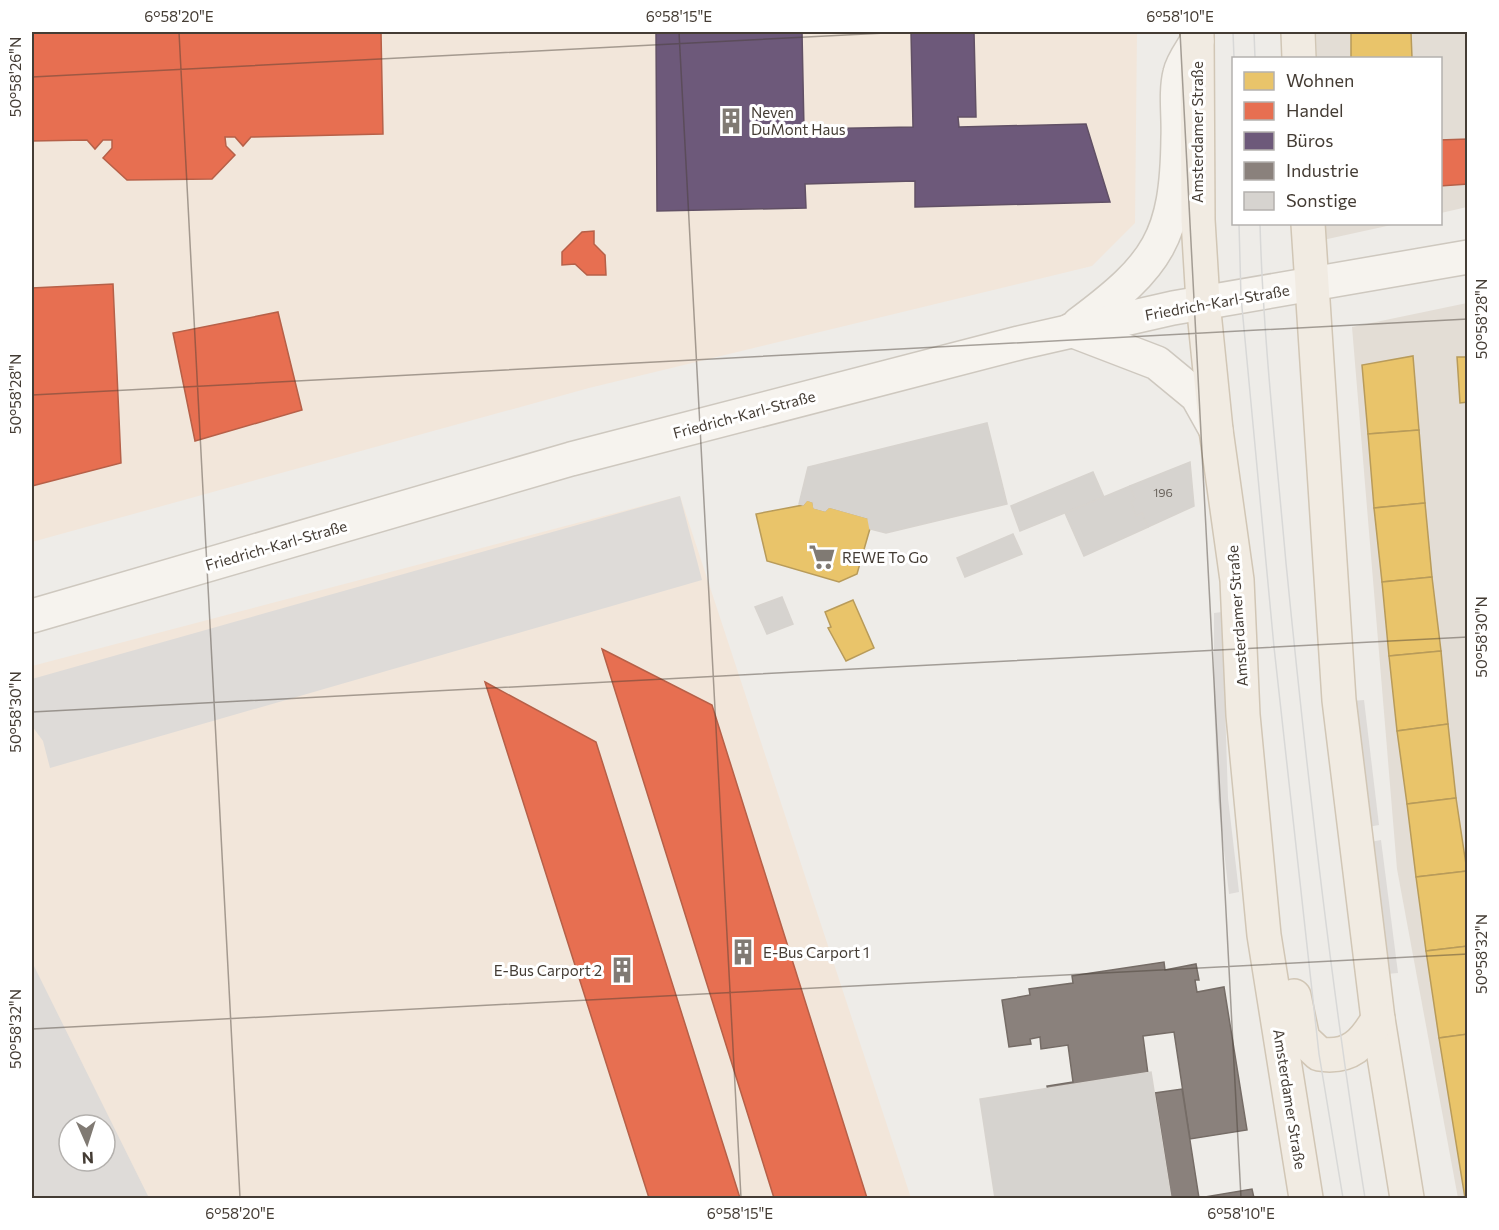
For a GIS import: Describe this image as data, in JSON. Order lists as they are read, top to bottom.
{
  "streets": {
    "main road": ["Amsterdamer Straße", "Friedrich-Karl-Straße"]
  },
  "crossings": [
    ["Amsterdamer Straße", "Friedrich-Karl-Straße"]
  ],
  "places": {
    "building": ["Neven DuMont Haus", "E-Bus Carport 1", "E-Bus Carport 2"],
    "supermarket": ["REWE To Go"]
  },
  "house_numbers": ["196"],
  "legend": [
    "Wohnen",
    "Handel",
    "Büros",
    "Industrie",
    "Sonstige"
  ],
  "north": "bottom",
  "coordinates": [
    "6°58'20\"E",
    "6°58'15\"E",
    "6°58'10\"E",
    "50°58'26\"N",
    "50°58'28\"N",
    "50°58'30\"N",
    "50°58'32\"N"
  ]
}
